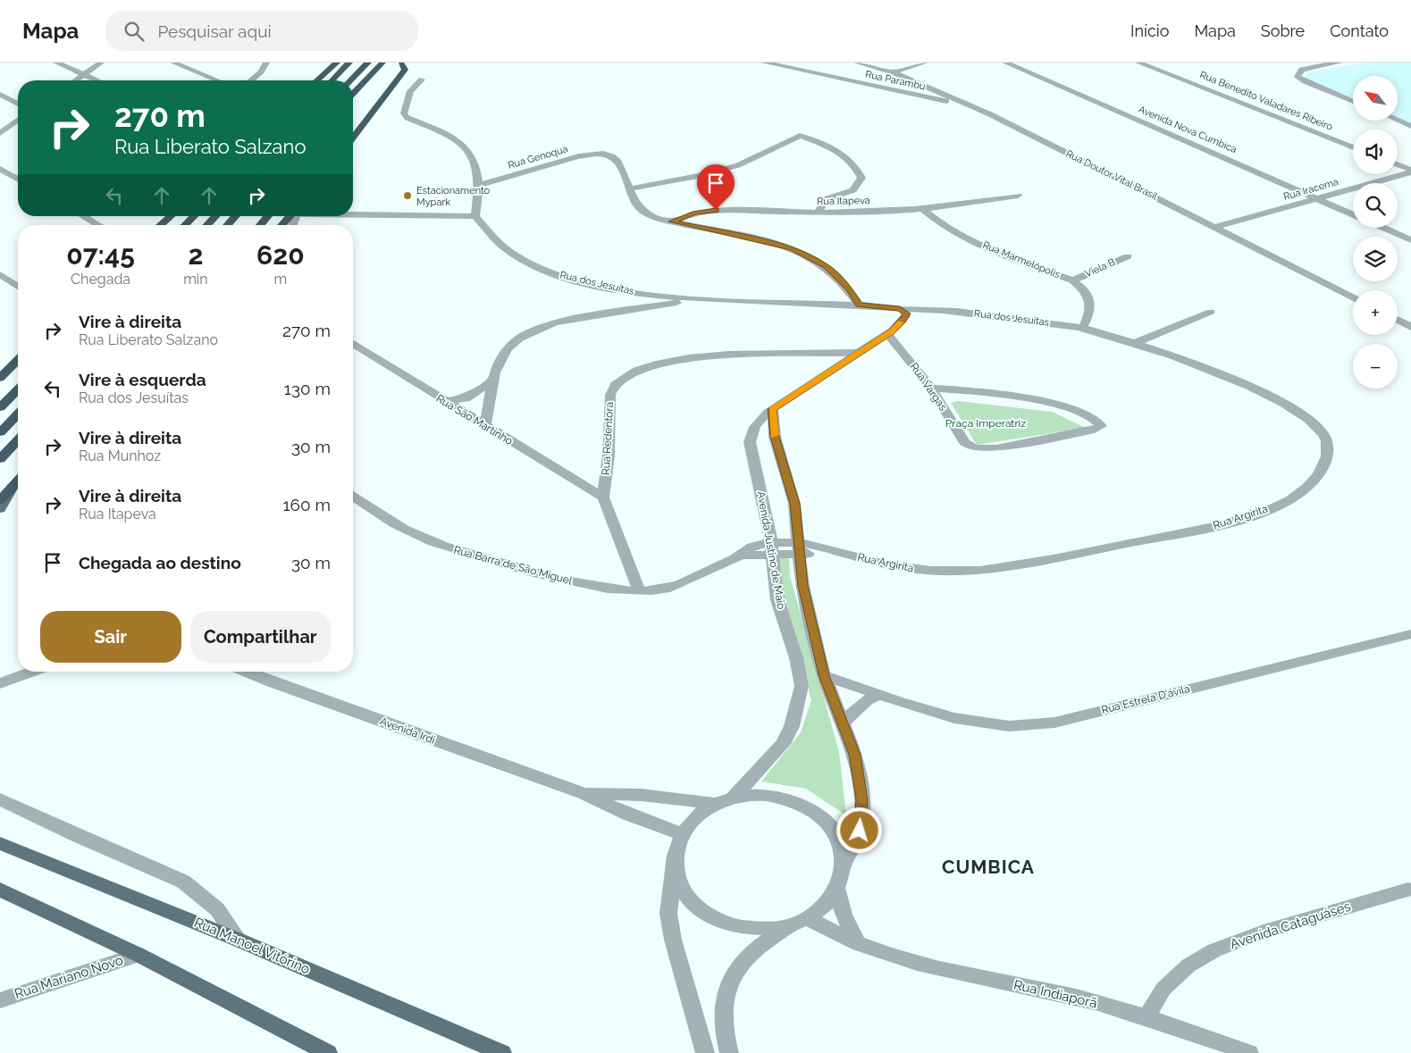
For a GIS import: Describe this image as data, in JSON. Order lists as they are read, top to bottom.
{
  "streets": {
    "main road": ["Rua Manoel Vitórino"],
    "street": [
      "Rua Parambu",
      "Rua Benedito Valadares Ribeiro",
      "Avenida Nova Cumbica",
      "Rua Genoqua",
      "Rua Doutor Vital Brasil",
      "Rua Iracema",
      "Rua Itapeva",
      "Rua Marmelópolis",
      "Viela B",
      "Rua dos Jesuítas",
      "Rua Vargas",
      "Rua São Martinho",
      "Rua Redentora",
      "Rua Argirita",
      "Avenida Justino de Maio",
      "Rua Barra de São Miguel",
      "Rua Estrela D'ávila",
      "Avenida Irdi",
      "Avenida Cataguáses",
      "Rua Mariano Novo",
      "Rua Indiaporã"
    ]
  },
  "crossings": [
    ["Rua Parambu", "Rua Doutor Vital Brasil"],
    ["Avenida Nova Cumbica", "Rua Iracema"],
    ["Rua Doutor Vital Brasil", "Rua Iracema"],
    ["Rua Itapeva", "Rua Marmelópolis"],
    ["Rua Marmelópolis", "Viela B"],
    ["Rua Marmelópolis", "Rua dos Jesuítas"],
    ["Rua Marmelópolis", "Rua Argirita"],
    ["Rua dos Jesuítas", "Rua Argirita"],
    ["Rua Vargas", "Avenida Justino de Maio"],
    ["Rua São Martinho", "Rua Redentora"],
    ["Rua Redentora", "Avenida Justino de Maio"],
    ["Rua Redentora", "Rua Barra de São Miguel"],
    ["Rua Argirita", "Avenida Justino de Maio"],
    ["Rua Argirita", "Rua Barra de São Miguel"],
    ["Avenida Justino de Maio", "Rua Barra de São Miguel"],
    ["Avenida Justino de Maio", "Avenida Irdi"],
    ["Avenida Justino de Maio", "Rua Indiaporã"],
    ["Avenida Irdi", "Rua Indiaporã"],
    ["Avenida Cataguáses", "Rua Indiaporã"]
  ],
  "districts": ["CUMBICA"],
  "parks": ["Praça Imperatriz"],
  "places": ["Estacionamento Mypark"],
  "north": "top left",
  "page": {
    "header": "Mapa",
    "search": "Pesquisar aqui",
    "nav": [
      "Início",
      "Mapa",
      "Sobre",
      "Contato"
    ],
    "map_buttons": ["+", "−"],
    "turn": ["270 m", "Rua Liberato Salzano"],
    "eta": [
      "07:45",
      "Chegada",
      "2",
      "min",
      "620",
      "m"
    ],
    "list": [
      {
        "name": "Vire à direita",
        "note": "Rua Liberato Salzano",
        "value": "270 m"
      },
      {
        "name": "Vire à esquerda",
        "note": "Rua dos Jesuítas",
        "value": "130 m"
      },
      {
        "name": "Vire à direita",
        "note": "Rua Munhoz",
        "value": "30 m"
      },
      {
        "name": "Vire à direita",
        "note": "Rua Itapeva",
        "value": "160 m"
      },
      {
        "name": "Chegada ao destino",
        "value": "30 m"
      }
    ],
    "buttons": ["Sair", "Compartilhar"]
  }
}
